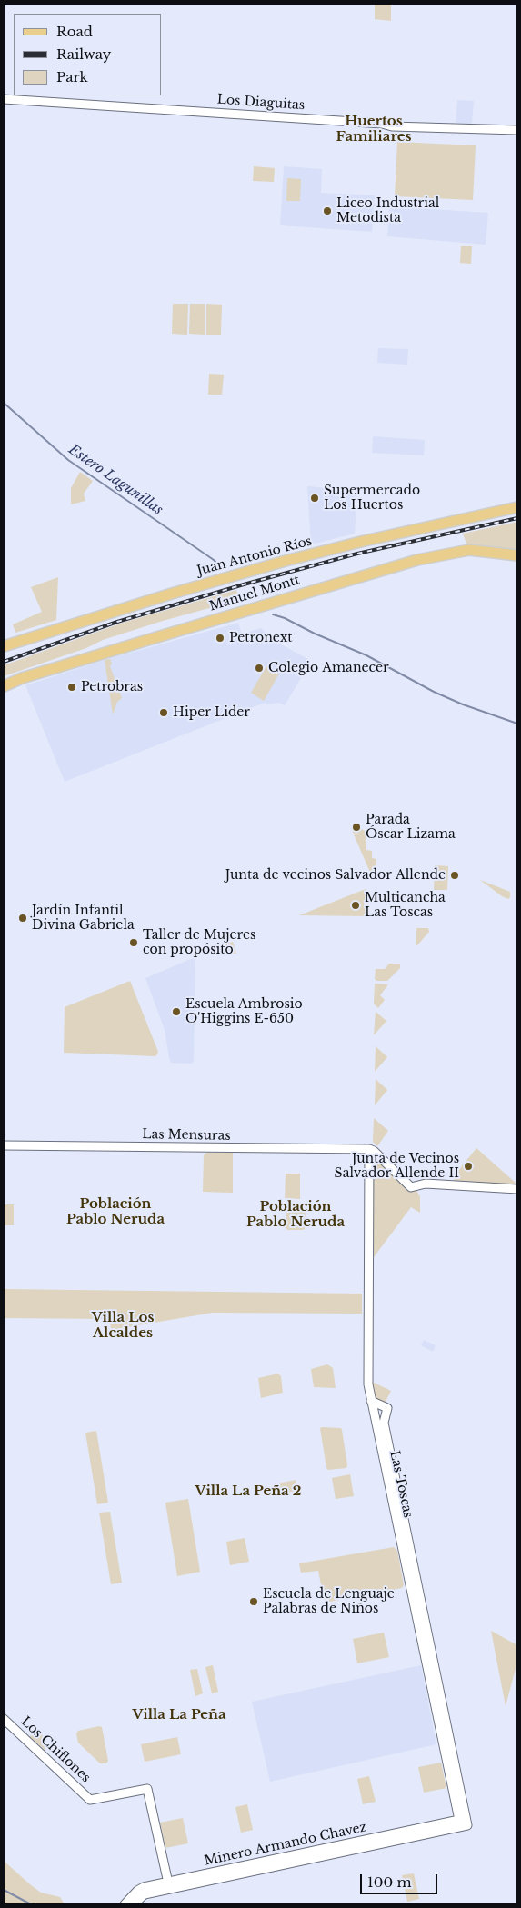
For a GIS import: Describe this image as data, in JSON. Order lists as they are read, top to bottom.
{
  "streets": {
    "main road": ["Juan Antonio Ríos", "Manuel Montt"],
    "street": [
      "Los Diaguitas",
      "Las Mensuras",
      "Las Toscas",
      "Los Chiflones",
      "Minero Armando Chavez"
    ]
  },
  "crossings": [
    ["Las Mensuras", "Las Toscas"],
    ["Las Toscas", "Minero Armando Chavez"],
    ["Los Chiflones", "Minero Armando Chavez"]
  ],
  "districts": [
    "Huertos Familiares",
    "Población Pablo Neruda",
    "Población Pablo Neruda",
    "Villa Los Alcaldes",
    "Villa La Peña 2",
    "Villa La Peña"
  ],
  "water": ["Estero Lagunillas"],
  "places": [
    "Liceo Industrial Metodista",
    "Supermercado Los Huertos",
    "Petronext",
    "Colegio Amanecer",
    "Petrobras",
    "Hiper Lider",
    "Parada Óscar Lizama",
    "Junta de vecinos Salvador Allende",
    "Multicancha Las Toscas",
    "Jardín Infantil Divina Gabriela",
    "Taller de Mujeres con propósito",
    "Escuela Ambrosio O'Higgins E-650",
    "Junta de Vecinos Salvador Allende II",
    "Escuela de Lenguaje Palabras de Niños"
  ],
  "legend": ["Road", "Railway", "Park"],
  "scale_bar": "100 m"
}
